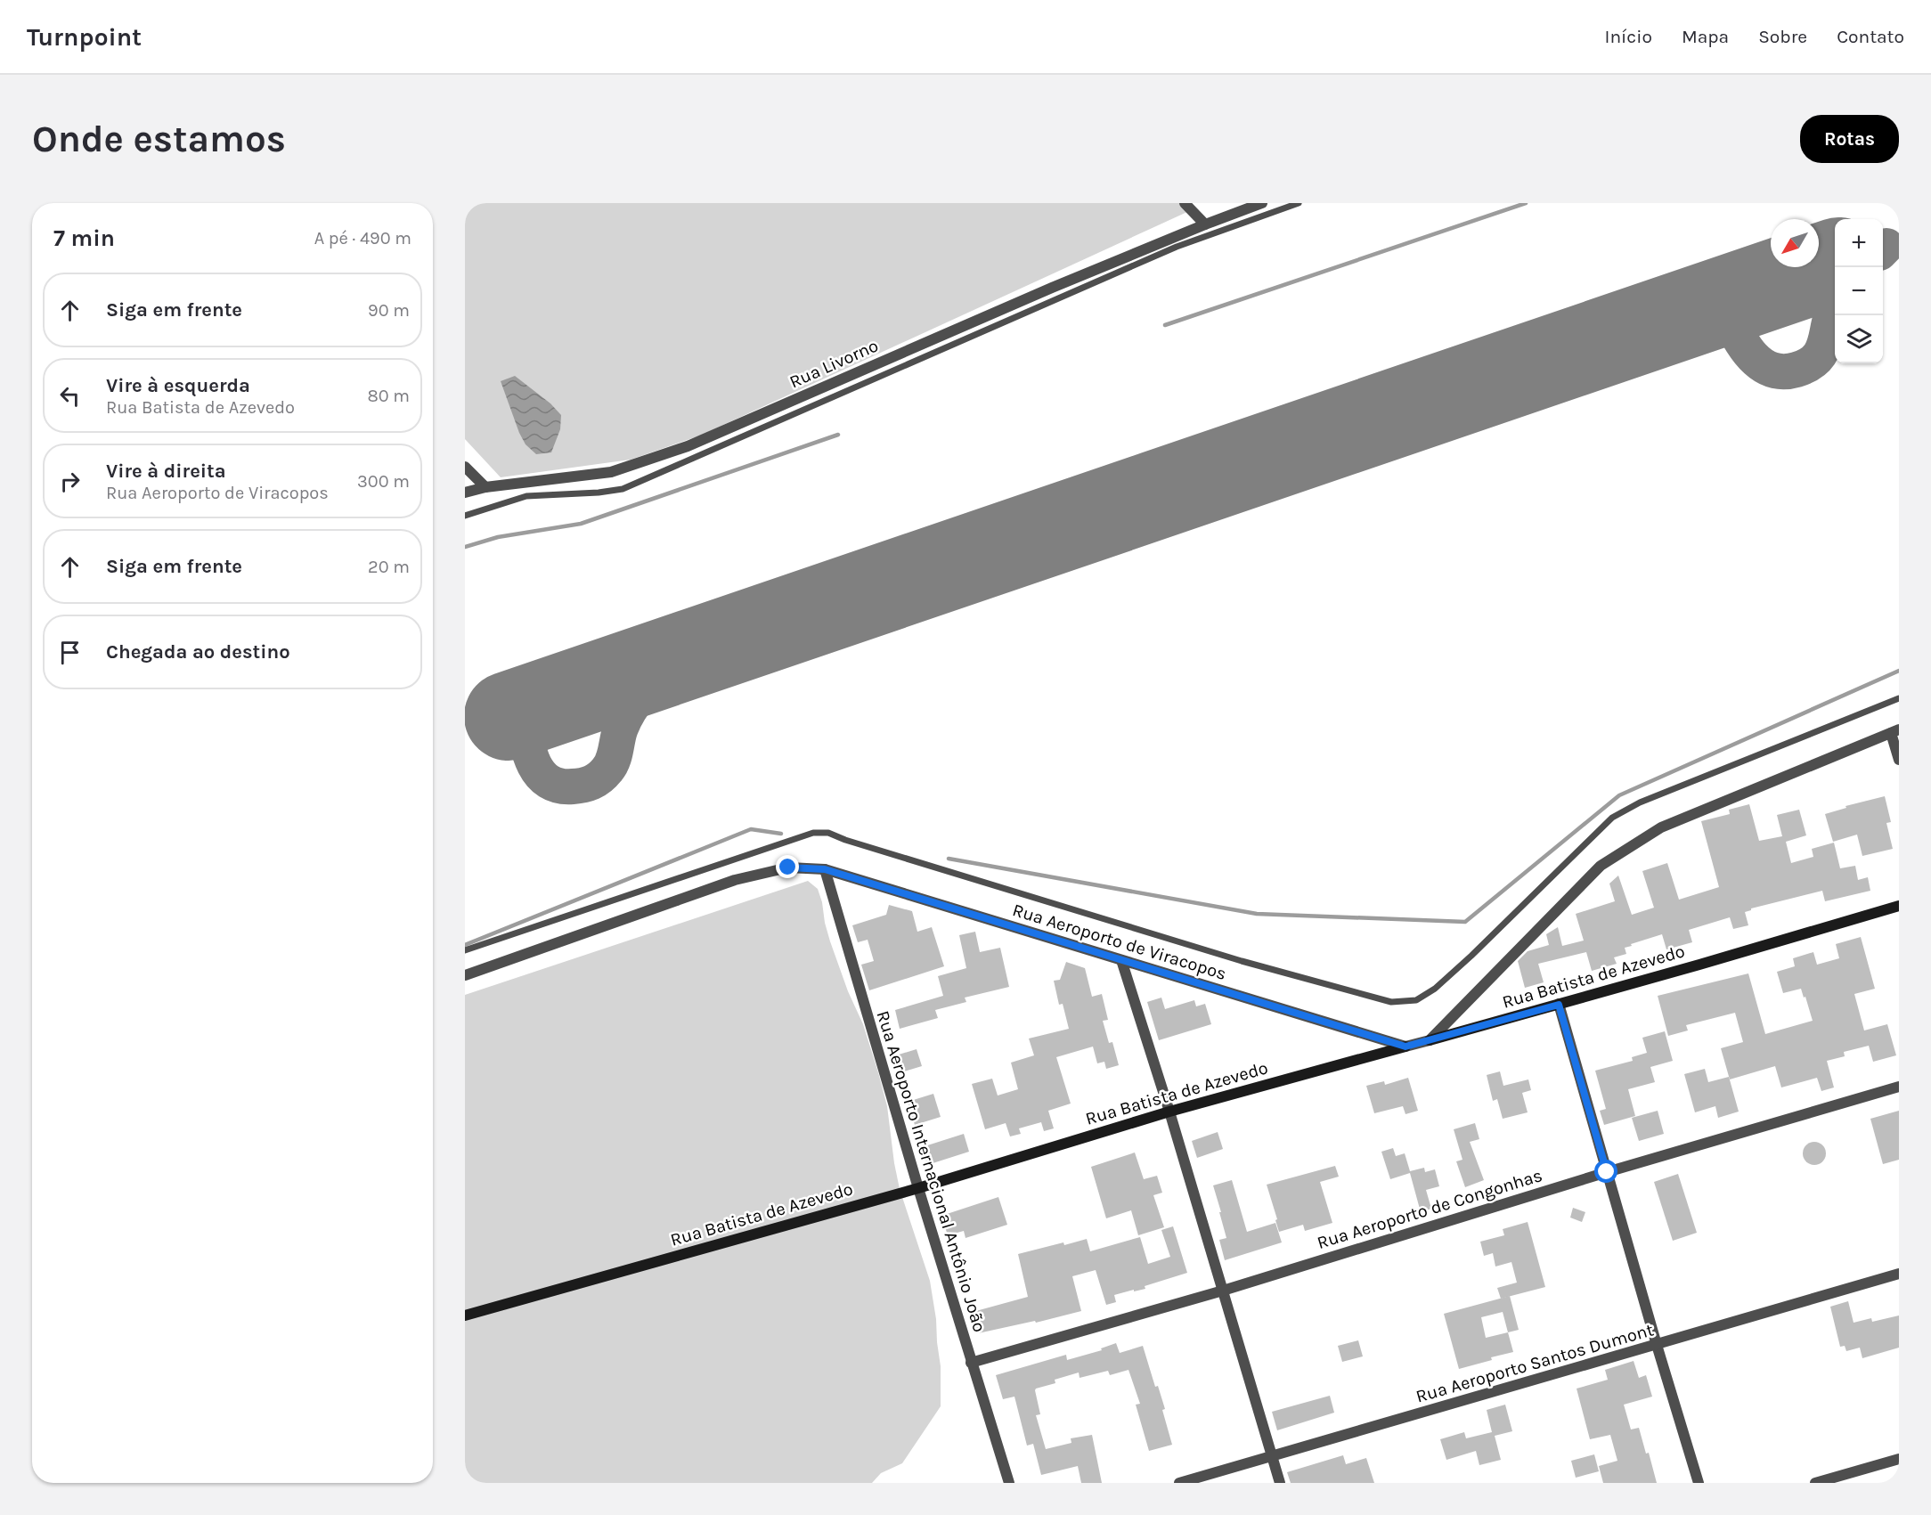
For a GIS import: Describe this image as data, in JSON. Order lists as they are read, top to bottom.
{
  "streets": {
    "street": [
      "Rua Livorno",
      "Rua Aeroporto de Viracopos",
      "Rua Batista de Azevedo",
      "Rua Aeroporto Internacional Antônio João",
      "Rua Aeroporto de Congonhas",
      "Rua Aeroporto Santos Dumont"
    ]
  },
  "crossings": [
    ["Rua Aeroporto de Viracopos", "Rua Batista de Azevedo"],
    ["Rua Aeroporto de Viracopos", "Rua Aeroporto Internacional Antônio João"],
    ["Rua Batista de Azevedo", "Rua Aeroporto Internacional Antônio João"],
    ["Rua Aeroporto Internacional Antônio João", "Rua Aeroporto de Congonhas"]
  ],
  "north": "bottom left",
  "page": {
    "header": "Turnpoint",
    "nav": [
      "Início",
      "Mapa",
      "Sobre",
      "Contato"
    ],
    "buttons": "Rotas",
    "title": "Onde estamos",
    "heading": ["7 min", "A pé · 490 m"],
    "map_buttons": ["+", "−"],
    "list": [
      ["Siga em frente", "90 m"],
      ["Vire à esquerda", "Rua Batista de Azevedo", "80 m"],
      ["Vire à direita", "Rua Aeroporto de Viracopos", "300 m"],
      ["Siga em frente", "20 m"],
      "Chegada ao destino"
    ]
  }
}
